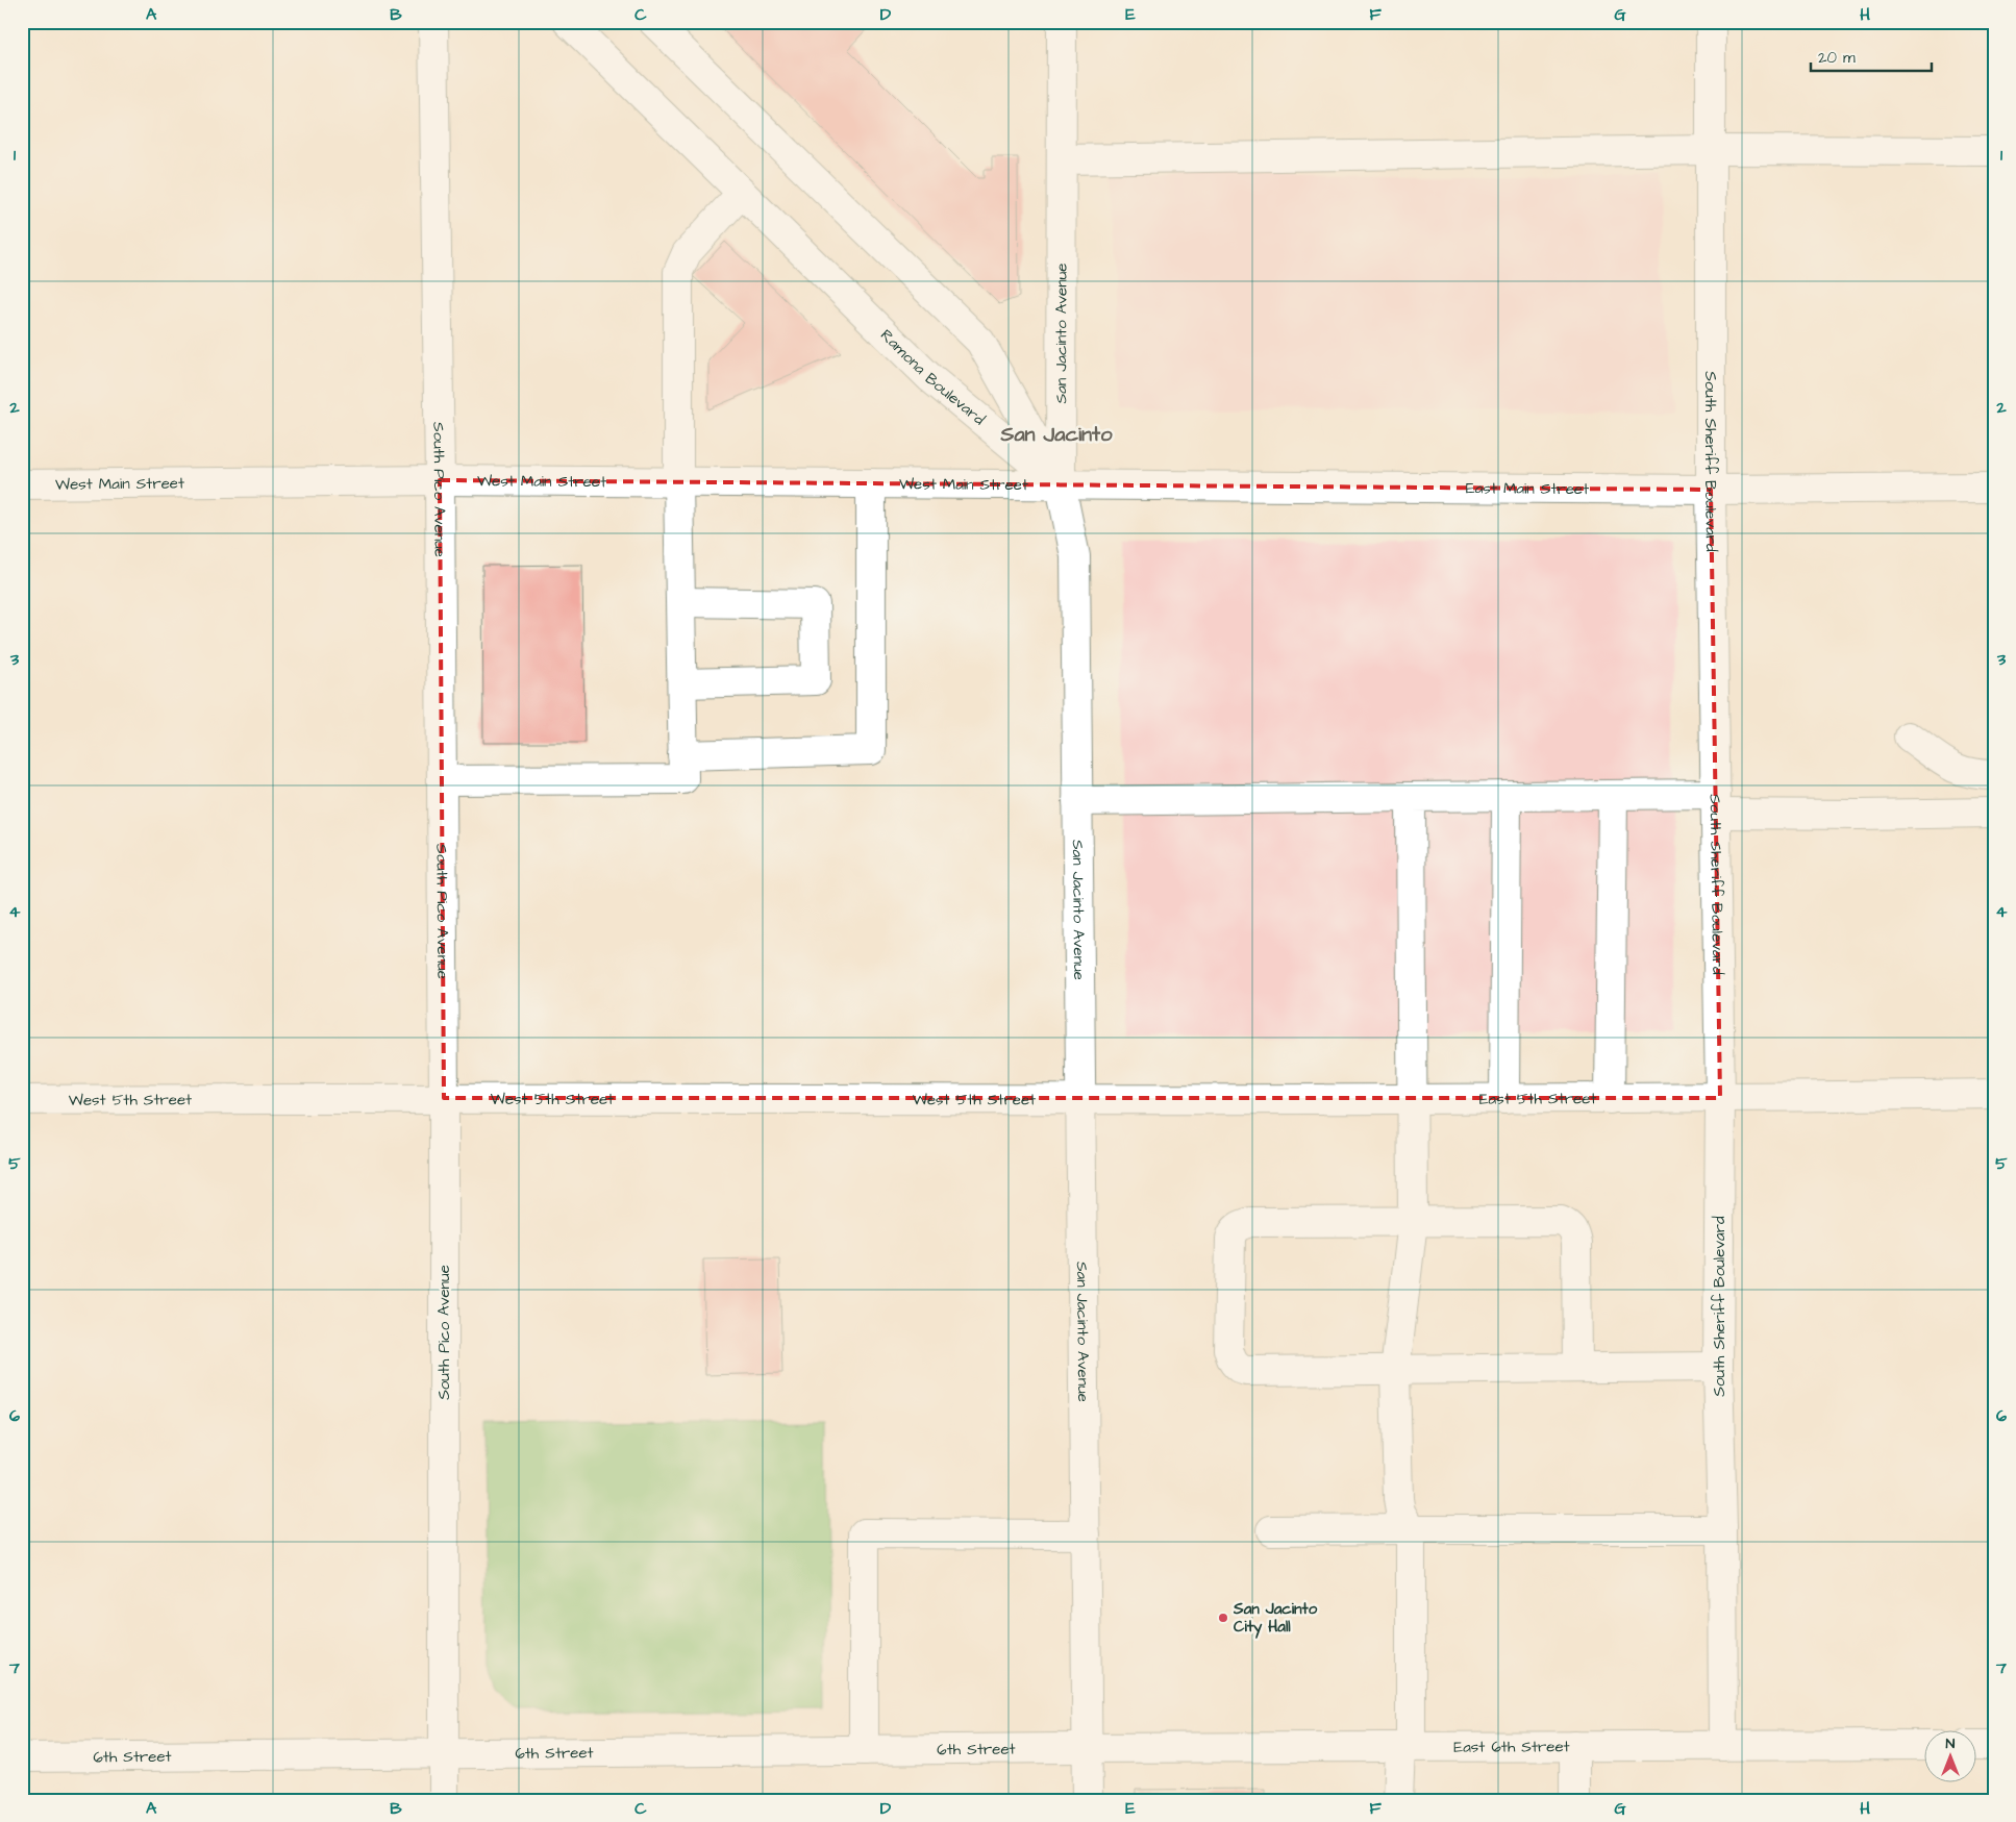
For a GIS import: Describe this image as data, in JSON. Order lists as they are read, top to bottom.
{
  "streets": {
    "street": [
      "San Jacinto Avenue",
      "Ramona Boulevard",
      "South Sheriff Boulevard",
      "West Main Street",
      "East Main Street",
      "South Pico Avenue",
      "West 5th Street",
      "East 5th Street",
      "East 6th Street",
      "6th Street"
    ]
  },
  "crossings": [
    ["San Jacinto Avenue", "Ramona Boulevard"],
    ["San Jacinto Avenue", "West Main Street"],
    ["San Jacinto Avenue", "East Main Street"],
    ["San Jacinto Avenue", "West 5th Street"],
    ["San Jacinto Avenue", "East 5th Street"],
    ["San Jacinto Avenue", "East 6th Street"],
    ["San Jacinto Avenue", "6th Street"],
    ["Ramona Boulevard", "West Main Street"],
    ["Ramona Boulevard", "East Main Street"],
    ["South Sheriff Boulevard", "East Main Street"],
    ["South Sheriff Boulevard", "East 5th Street"],
    ["South Sheriff Boulevard", "East 6th Street"],
    ["West Main Street", "East Main Street"],
    ["West Main Street", "South Pico Avenue"],
    ["South Pico Avenue", "West 5th Street"],
    ["South Pico Avenue", "6th Street"],
    ["West 5th Street", "East 5th Street"],
    ["East 6th Street", "6th Street"]
  ],
  "districts": ["San Jacinto"],
  "places": ["San Jacinto City Hall"],
  "scale_bar": "20 m",
  "north": "top",
  "grid": {
    "columns": [
      "A",
      "B",
      "C",
      "D",
      "E",
      "F",
      "G",
      "H"
    ],
    "rows": [
      "1",
      "2",
      "3",
      "4",
      "5",
      "6",
      "7"
    ]
  }
}
